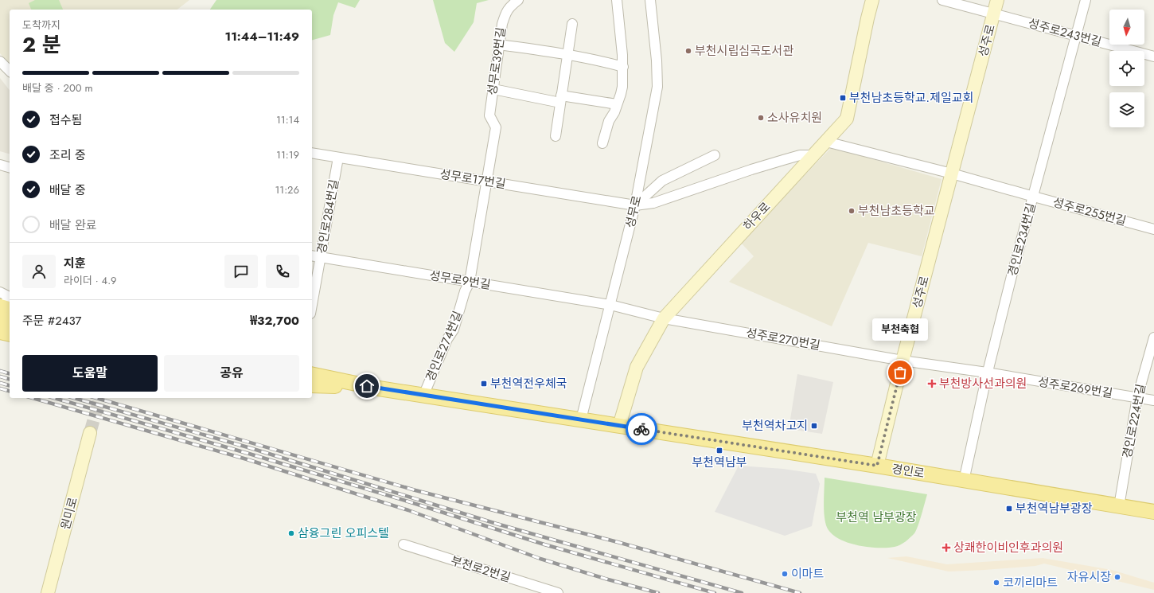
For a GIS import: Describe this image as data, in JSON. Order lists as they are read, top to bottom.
{
  "streets": {
    "main road": ["경인로"],
    "street": [
      "성주로243번길",
      "성주로",
      "성무로39번길",
      "성무로17번길",
      "성무로",
      "성주로255번길",
      "경인로284번길",
      "하우로",
      "경인로234번길",
      "성무로9번길",
      "성주로270번길",
      "경인로274번길",
      "성주로269번길",
      "경인로224번길",
      "원미로",
      "부천로2번길"
    ]
  },
  "crossings": [
    ["성주로243번길", "성주로"],
    ["성주로243번길", "경인로234번길"],
    ["성주로", "성주로255번길"],
    ["성주로", "성주로270번길"],
    ["성주로", "성주로269번길"],
    ["성주로", "경인로"],
    ["성무로39번길", "경인로274번길"],
    ["성무로17번길", "성무로"],
    ["성무로17번길", "경인로284번길"],
    ["성무로17번길", "하우로"],
    ["성무로17번길", "경인로274번길"],
    ["성무로", "성무로9번길"],
    ["성무로", "경인로"],
    ["성주로255번길", "경인로234번길"],
    ["경인로284번길", "성무로9번길"],
    ["하우로", "성무로9번길"],
    ["하우로", "성주로270번길"],
    ["하우로", "경인로"],
    ["경인로234번길", "성주로269번길"],
    ["경인로234번길", "경인로"],
    ["성무로9번길", "성주로270번길"],
    ["성무로9번길", "경인로274번길"],
    ["성주로270번길", "성주로269번길"],
    ["경인로274번길", "경인로"],
    ["성주로269번길", "경인로224번길"],
    ["경인로224번길", "경인로"]
  ],
  "parks": ["부천역 남부광장"],
  "places": {
    "other": [
      "부천시립심곡도서관",
      "소사유치원",
      "부천남초등학교",
      "부천축협",
      "삼융그린 오피스텔",
      "이마트",
      "자유시장",
      "코끼리마트"
    ],
    "transit": [
      "부천남초등학교.제일교회",
      "부천역전우체국",
      "부천역차고지",
      "부천역남부",
      "부천역남부광장"
    ],
    "health": ["부천방사선과의원", "상쾌한이비인후과의원"]
  },
  "north": "bottom",
  "page": {
    "heading": ["2 분", "도착까지", "11:44–11:49"],
    "panel": [
      "지훈",
      "라이더 · 4.9",
      "주문 #2437",
      "₩32,700"
    ],
    "bar": "배달 중 · 200 m",
    "list": [
      ["접수됨", "11:14"],
      ["조리 중", "11:19"],
      ["배달 중", "11:26"],
      "배달 완료"
    ],
    "bubble": "부천축협",
    "buttons": ["도움말", "공유"]
  }
}
